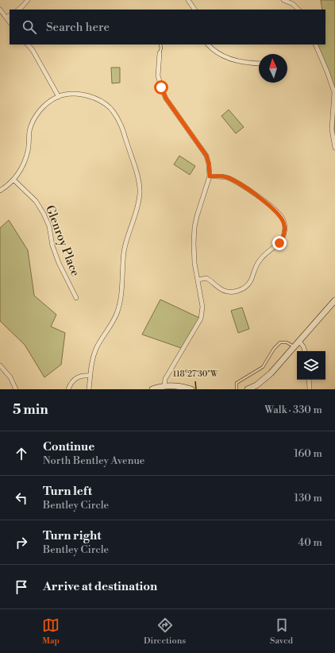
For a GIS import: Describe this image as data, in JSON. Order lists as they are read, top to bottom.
{
  "streets": {
    "street": ["Glenroy Place"]
  },
  "north": "top",
  "page": {
    "search": "Search here",
    "heading": ["5 min", "Walk · 330 m"],
    "list": [
      ["Continue", "North Bentley Avenue", "160 m"],
      ["Turn left", "Bentley Circle", "130 m"],
      ["Turn right", "Bentley Circle", "40 m"],
      "Arrive at destination"
    ],
    "nav": ["Map", "Directions", "Saved"]
  },
  "coordinates": ["118°27'30\"W"]
}
